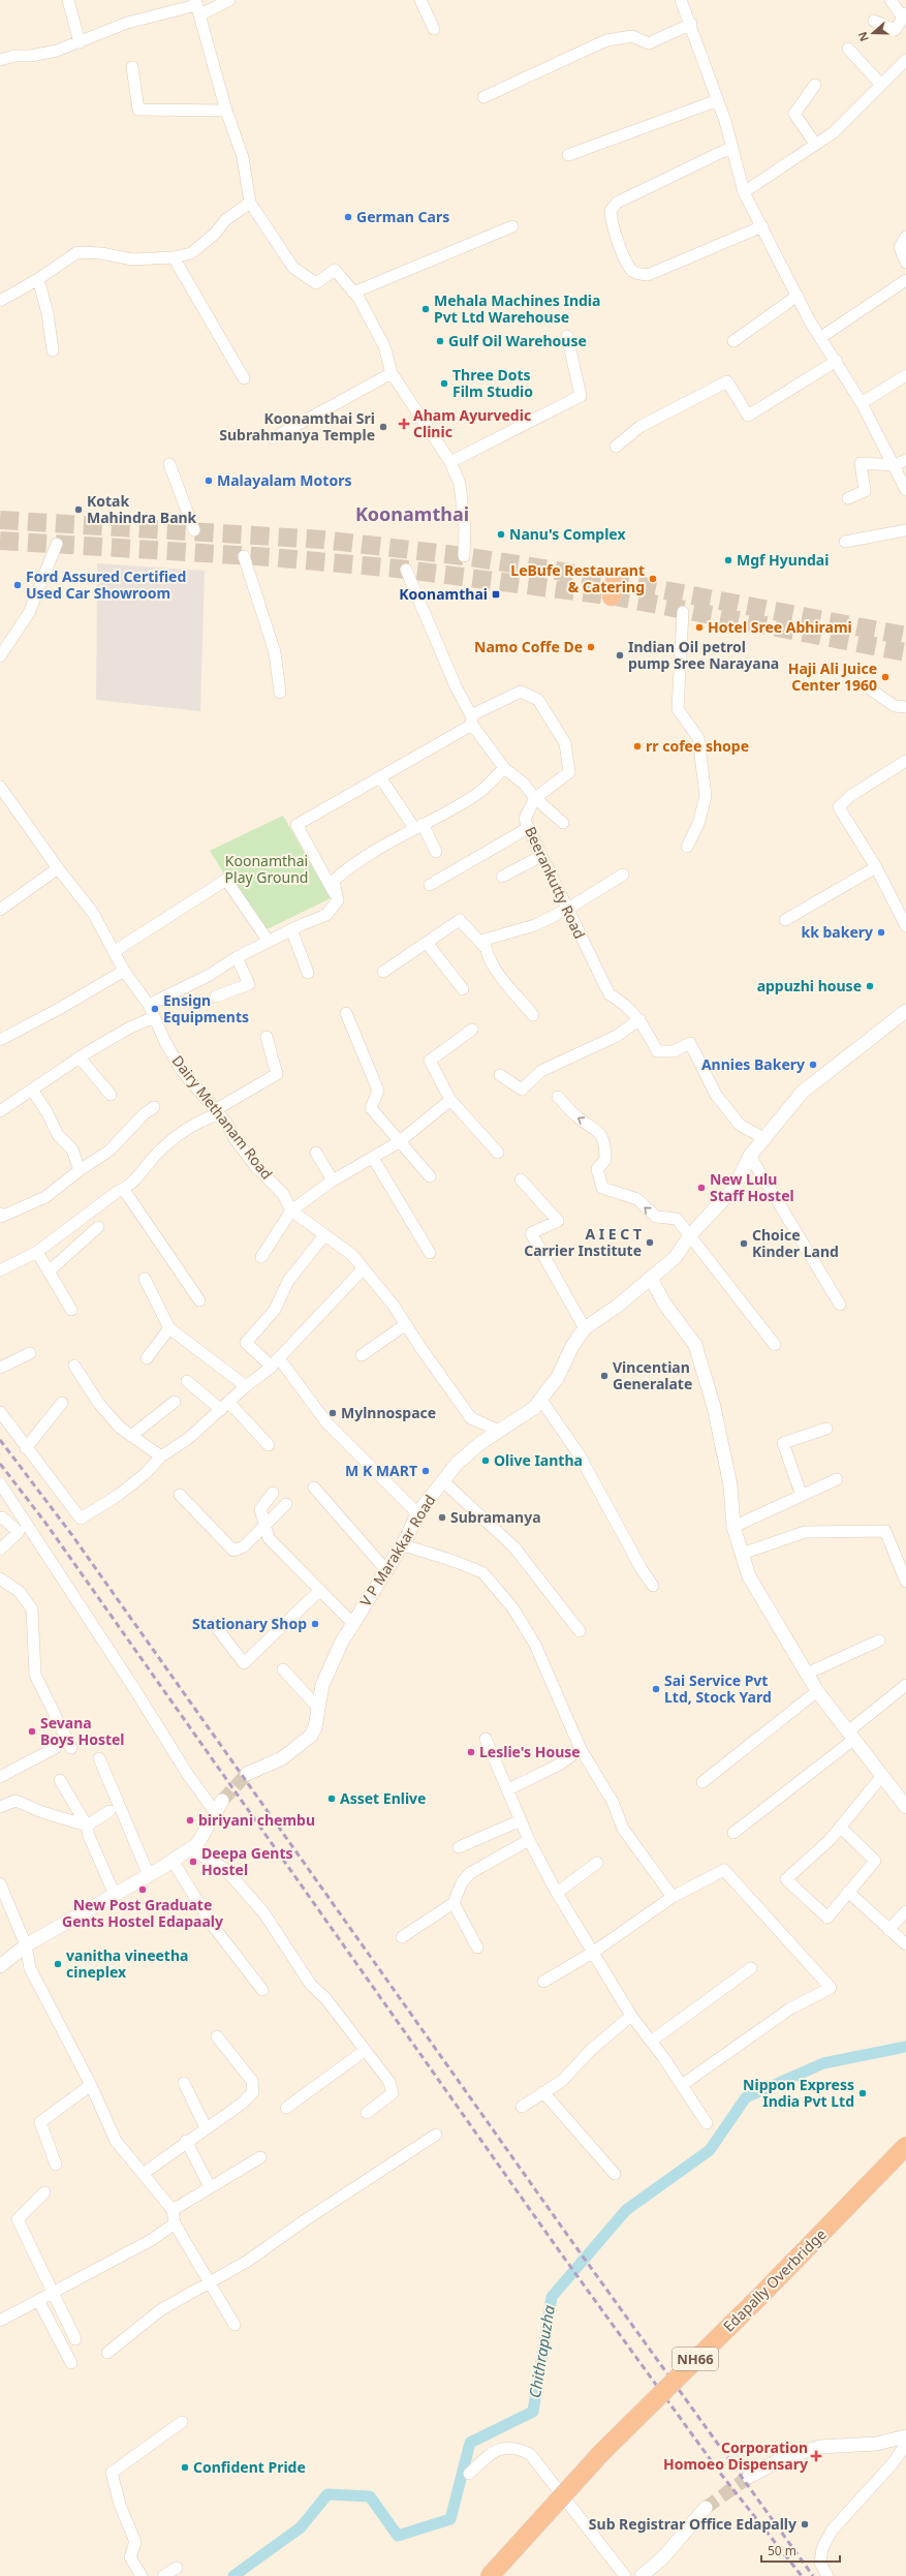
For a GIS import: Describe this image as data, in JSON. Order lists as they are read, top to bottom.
{
  "streets": {
    "highway": ["Edapally Overbridge", "NH66"],
    "street": ["Beerankutty Road", "Dairy Methanam Road", "V P Marakkar Road"]
  },
  "crossings": [
    ["Beerankutty Road", "V P Marakkar Road"],
    ["Dairy Methanam Road", "V P Marakkar Road"]
  ],
  "districts": ["Koonamthai"],
  "water": ["Chithrapuzha"],
  "parks": ["Koonamthai Play Ground"],
  "places": {
    "other": [
      "German Cars",
      "Mehala Machines India Pvt Ltd Warehouse",
      "Gulf Oil Warehouse",
      "Three Dots Film Studio",
      "Koonamthai Sri Subrahmanya Temple",
      "Malayalam Motors",
      "Kotak Mahindra Bank",
      "Nanu's Complex",
      "Mgf Hyundai",
      "LeBufe Restaurant & Catering",
      "Ford Assured Certified Used Car Showroom",
      "Hotel Sree Abhirami",
      "Namo Coffe De",
      "Indian Oil petrol pump Sree Narayana",
      "Haji Ali Juice Center 1960",
      "rr cofee shope",
      "kk bakery",
      "appuzhi house",
      "Ensign Equipments",
      "Annies Bakery",
      "New Lulu Staff Hostel",
      "A I E C T Carrier Institute",
      "Choice Kinder Land",
      "Vincentian Generalate",
      "Mylnnospace",
      "Olive Iantha",
      "M K MART",
      "Subramanya",
      "Stationary Shop",
      "Sai Service Pvt Ltd, Stock Yard",
      "Sevana Boys Hostel",
      "Leslie's House",
      "Asset Enlive",
      "biriyani chembu",
      "Deepa Gents Hostel",
      "New Post Graduate Gents Hostel Edapaaly",
      "vanitha vineetha cineplex",
      "Nippon Express India Pvt Ltd",
      "Confident Pride",
      "Sub Registrar Office Edapally"
    ],
    "health": ["Aham Ayurvedic Clinic", "Corporation Homoeo Dispensary"],
    "transit": ["Koonamthai"]
  },
  "scale_bar": "50 m",
  "north": "left"
}
